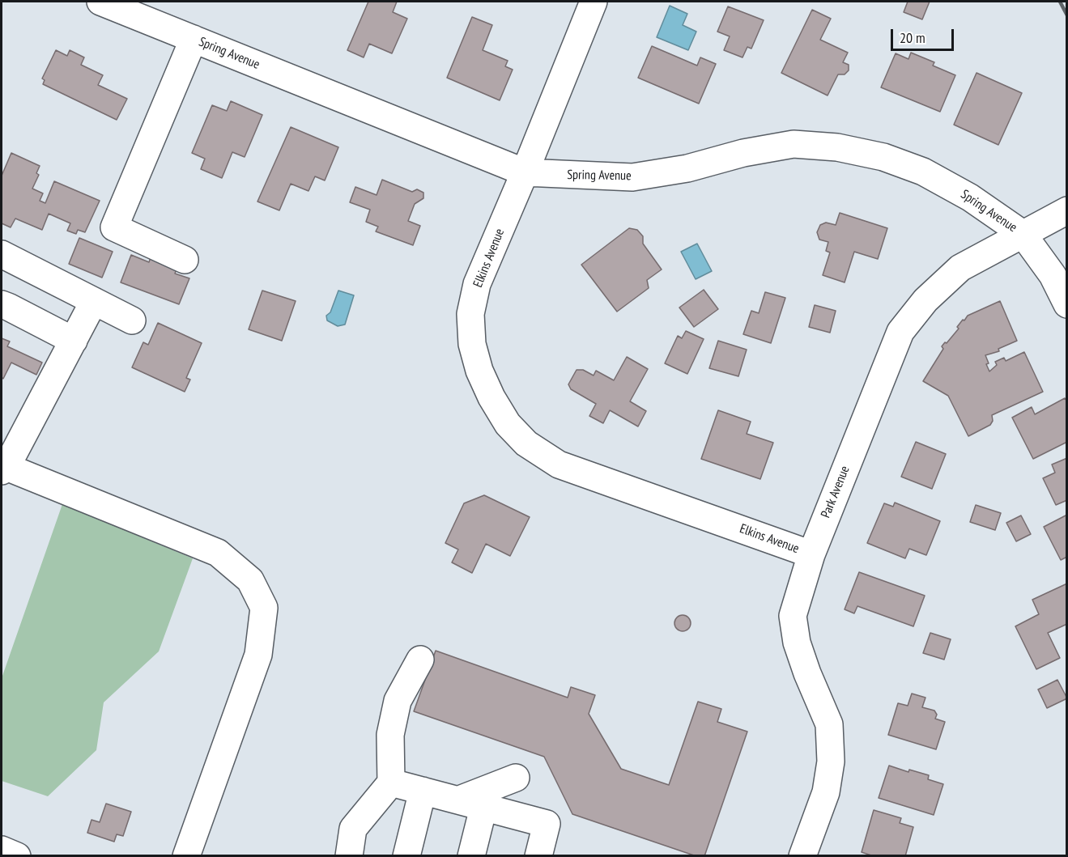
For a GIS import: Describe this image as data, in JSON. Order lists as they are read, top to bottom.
{
  "streets": {
    "street": ["Spring Avenue", "Elkins Avenue", "Park Avenue"]
  },
  "crossings": [
    ["Spring Avenue", "Elkins Avenue"],
    ["Spring Avenue", "Park Avenue"],
    ["Elkins Avenue", "Park Avenue"]
  ],
  "scale_bar": "20 m"
}
